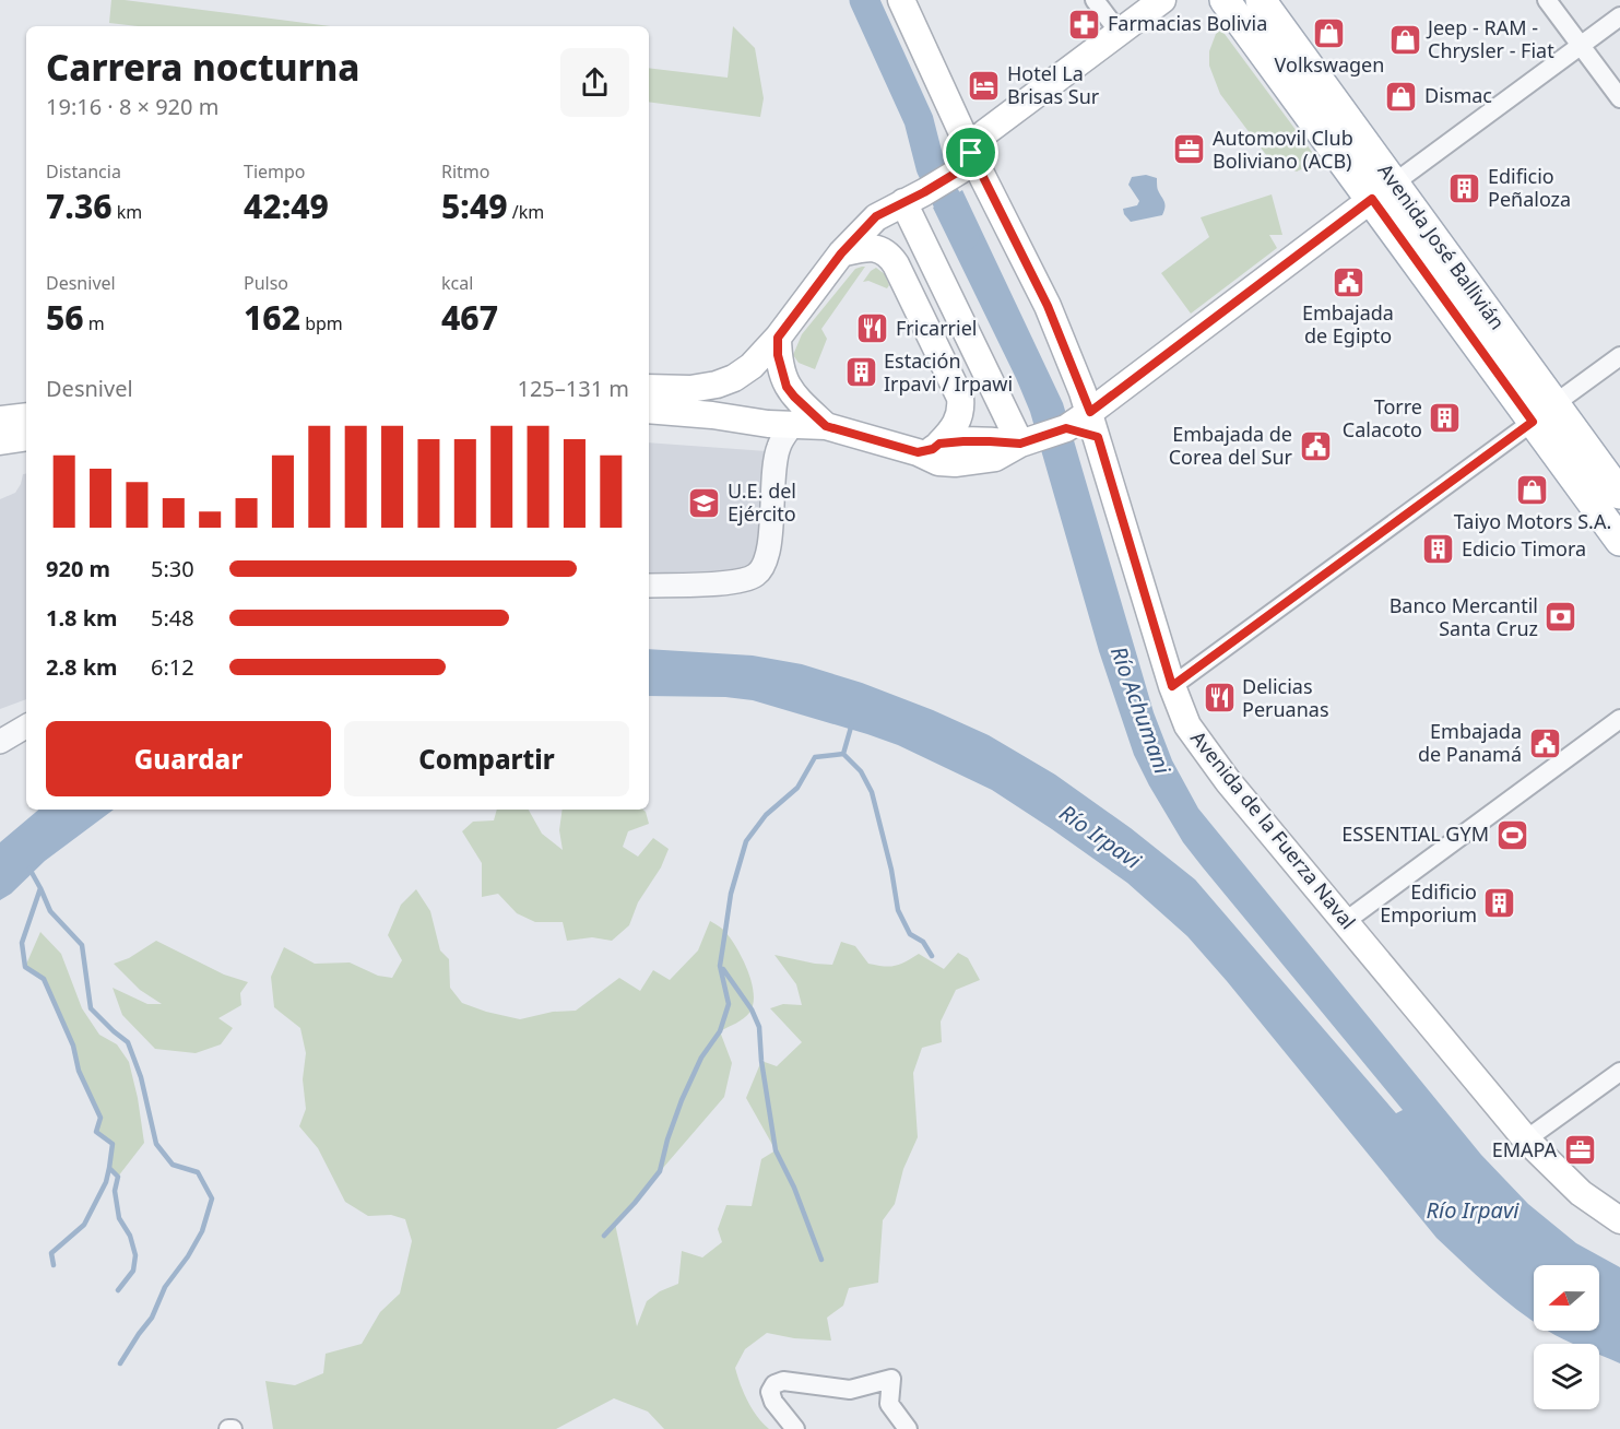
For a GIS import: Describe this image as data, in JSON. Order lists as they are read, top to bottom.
{
  "streets": {
    "main road": ["Avenida José Ballivián", "Avenida de la Fuerza Naval"]
  },
  "water": ["Río Achumani", "Río Irpavi"],
  "places": {
    "pharmacy": ["Farmacias Bolivia"],
    "shop": [
      "Volkswagen",
      "Jeep - RAM - Chrysler - Fiat",
      "Dismac",
      "Taiyo Motors S.A."
    ],
    "hotel": ["Hotel La Brisas Sur"],
    "office": ["Automovil Club Boliviano (ACB)", "EMAPA"],
    "building": [
      "Edificio Peñaloza",
      "Estación Irpavi / Irpawi",
      "Torre Calacoto",
      "Edicio Timora",
      "Edificio Emporium"
    ],
    "public building": ["Embajada de Egipto", "Embajada de Corea del Sur", "Embajada de Panamá"],
    "restaurant": ["Fricarriel", "Delicias Peruanas"],
    "school or university": ["U.E. del Ejército"],
    "bank": ["Banco Mercantil Santa Cruz"],
    "sports": ["ESSENTIAL GYM"]
  },
  "north": "left",
  "page": {
    "heading": ["Carrera nocturna", "19:16 · 8 × 920 m"],
    "stats": [
      ["Distancia", "7.36 km"],
      ["Tiempo", "42:49"],
      ["Ritmo", "5:49 /km"],
      ["Desnivel", "56 m"],
      ["Pulso", "162 bpm"],
      ["kcal", "467"]
    ],
    "chart": ["Desnivel", "125–131 m"],
    "list": [
      {
        "name": "920 m",
        "note": "5:30"
      },
      {
        "name": "1.8 km",
        "note": "5:48"
      },
      {
        "name": "2.8 km",
        "note": "6:12"
      }
    ],
    "buttons": ["Guardar", "Compartir"]
  }
}
